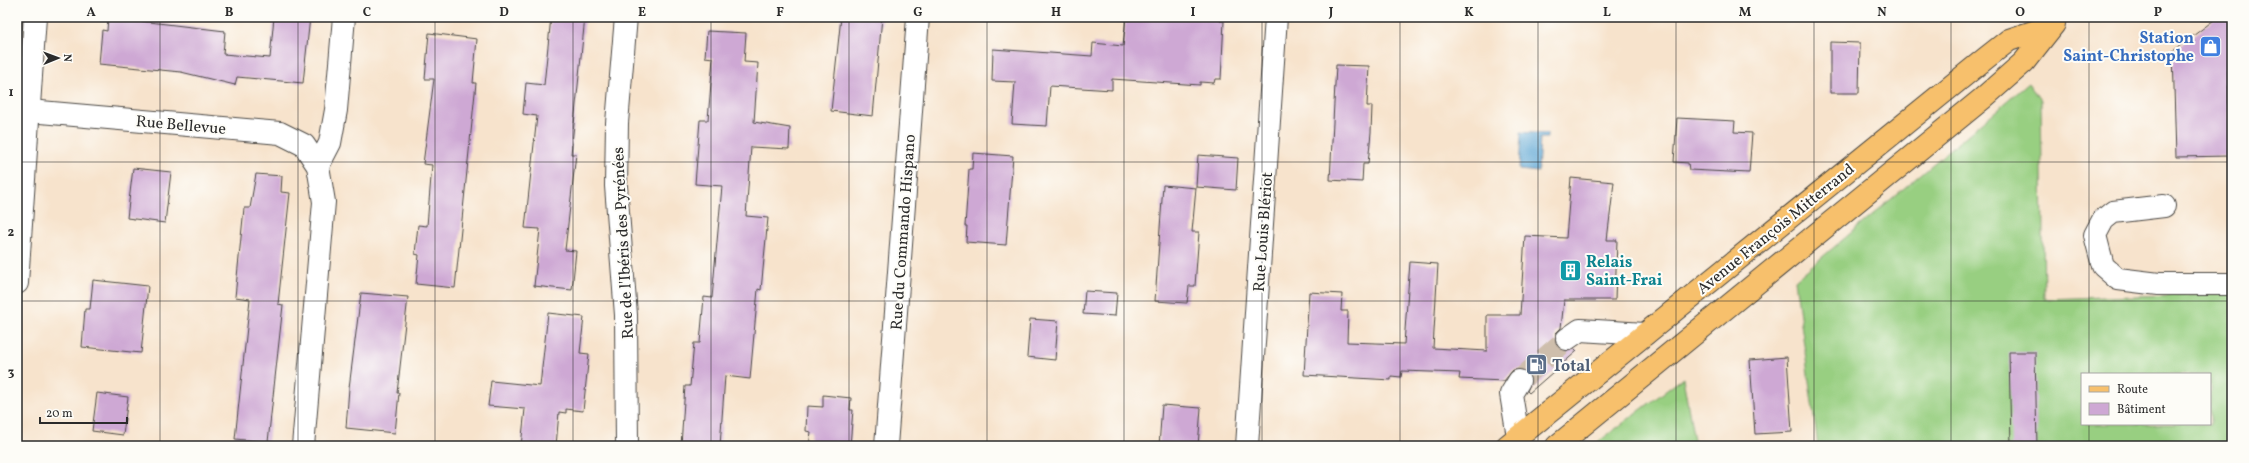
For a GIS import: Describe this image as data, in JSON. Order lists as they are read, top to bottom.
{
  "streets": {
    "main road": ["Avenue François Mitterrand"],
    "street": [
      "Rue Bellevue",
      "Rue du Commando Hispano",
      "Rue Louis Blériot",
      "Rue de l'Ibéris des Pyrénées"
    ]
  },
  "places": {
    "shop": ["Station Saint-Christophe"],
    "building": ["Relais Saint-Frai"],
    "fuel station": ["Total"]
  },
  "legend": ["Route", "Bâtiment"],
  "scale_bar": "20 m",
  "north": "right",
  "grid": {
    "columns": [
      "A",
      "B",
      "C",
      "D",
      "E",
      "F",
      "G",
      "H",
      "I",
      "J",
      "K",
      "L",
      "M",
      "N",
      "O",
      "P"
    ],
    "rows": ["1", "2", "3"]
  }
}
